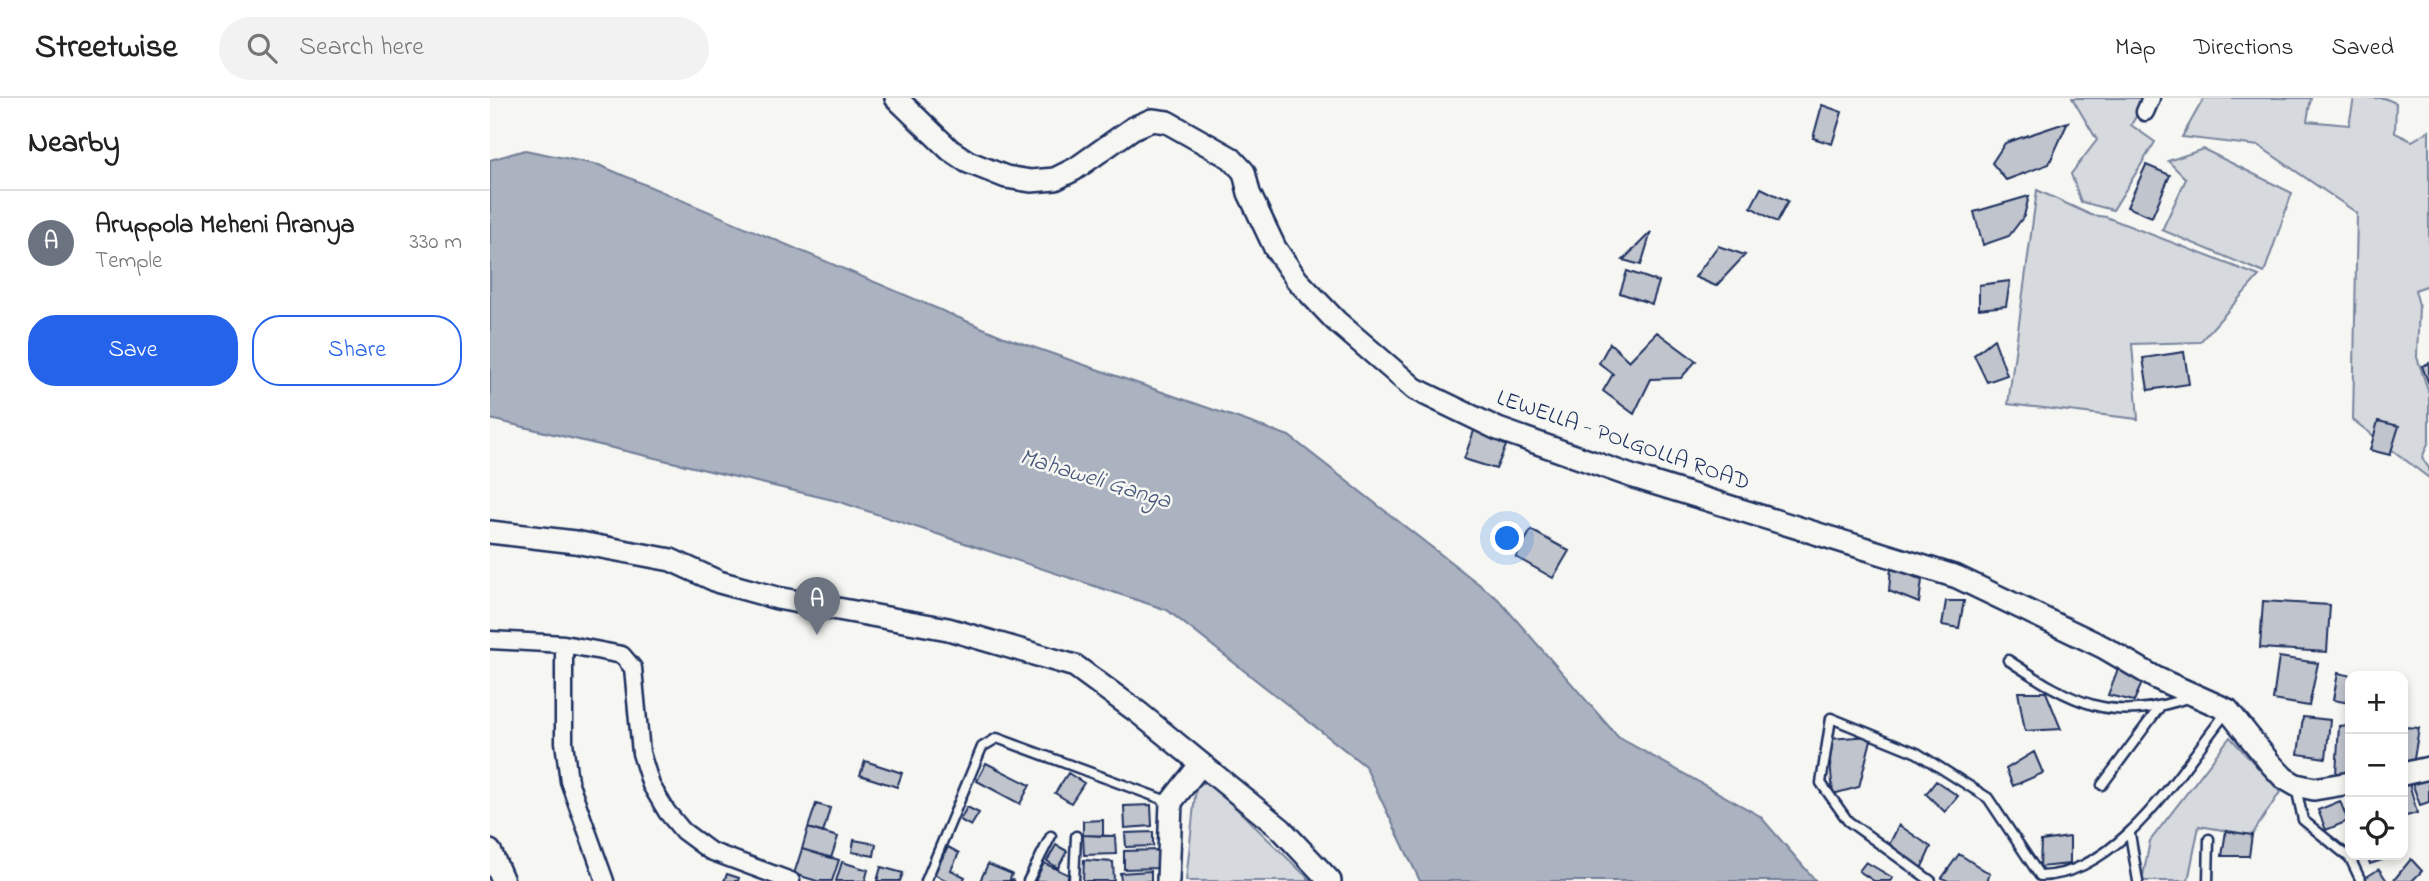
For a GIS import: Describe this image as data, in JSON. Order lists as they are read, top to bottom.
{
  "streets": {
    "street": ["LEWELLA - POLGOLLA ROAD"]
  },
  "water": ["Mahaweli Ganga"],
  "page": {
    "header": "Streetwise",
    "search": "Search here",
    "nav": ["Map", "Directions", "Saved"],
    "heading": "Nearby",
    "list": [
      {
        "mark": "A",
        "name": "Aruppola Meheni Aranya",
        "note": "Temple",
        "value": "330 m"
      }
    ],
    "buttons": ["Save", "Share"],
    "pins": "A",
    "map_buttons": ["+", "−"]
  }
}
